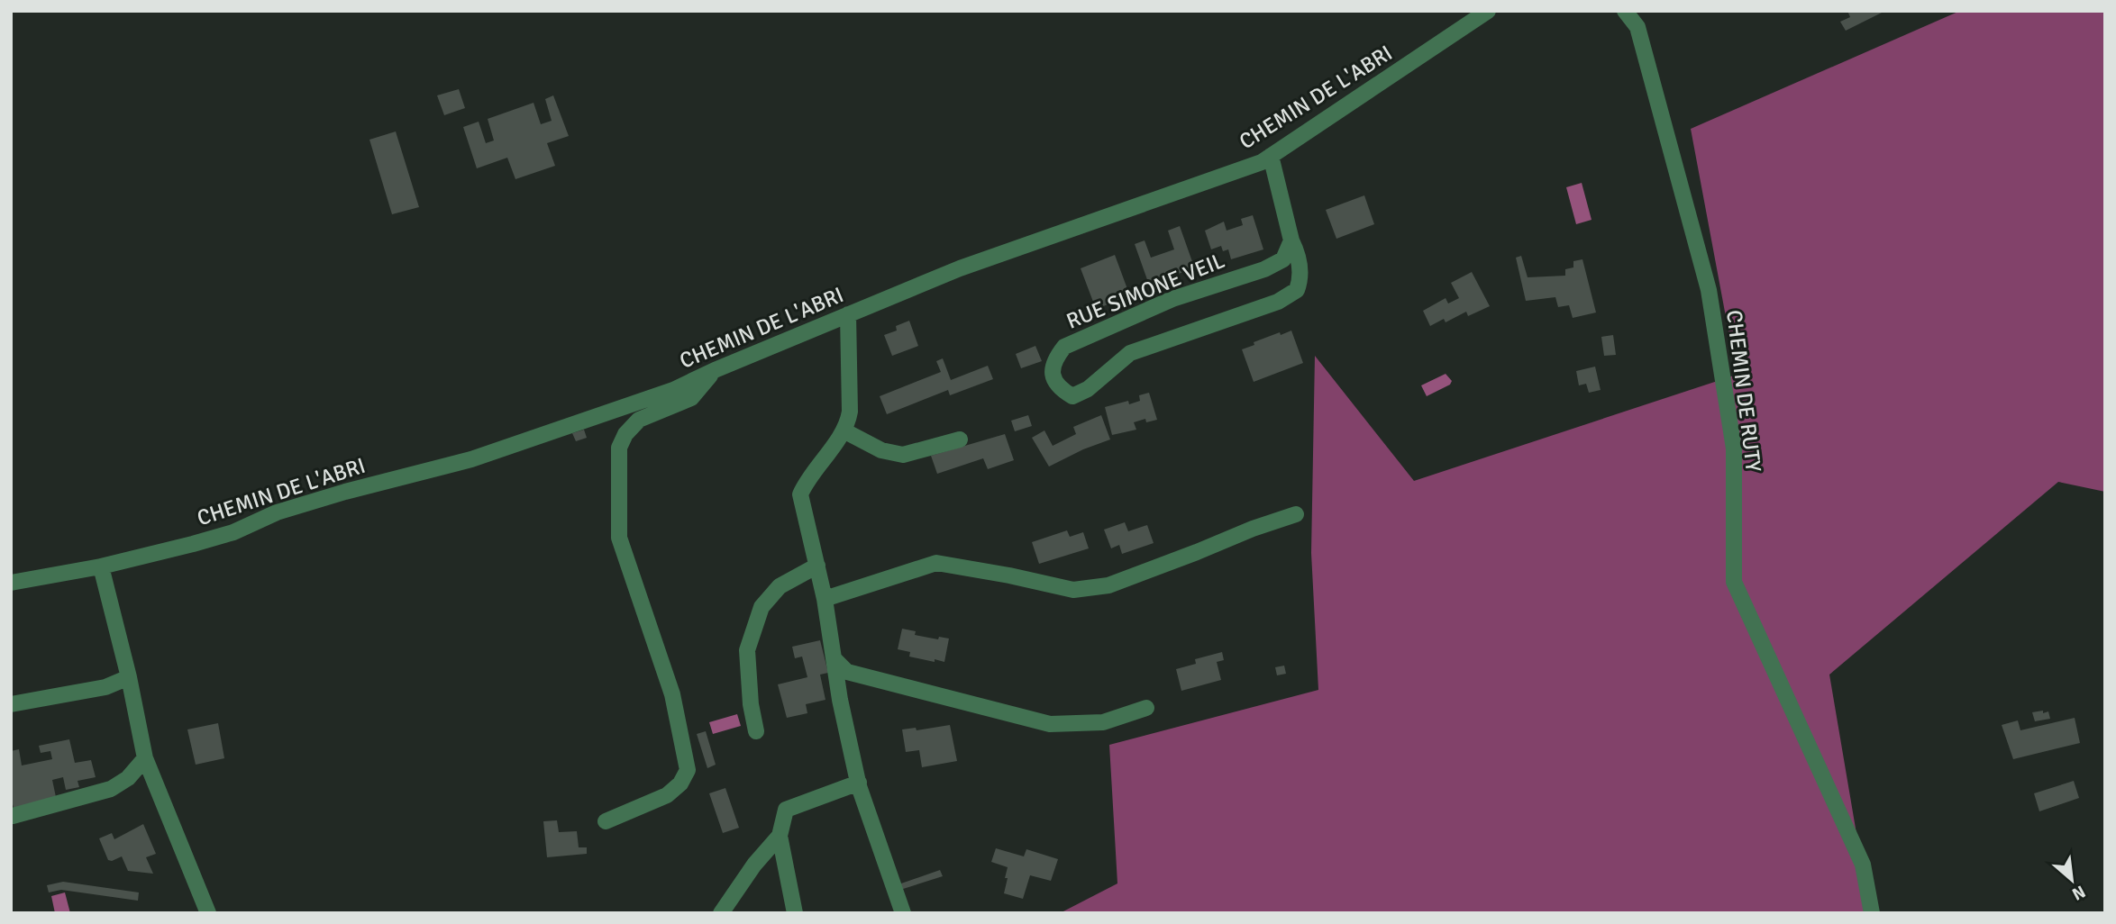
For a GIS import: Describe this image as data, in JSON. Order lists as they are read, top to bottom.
{
  "streets": {
    "street": ["CHEMIN DE L'ABRI", "RUE SIMONE VEIL", "CHEMIN DE RUTY"]
  },
  "crossings": [
    ["CHEMIN DE L'ABRI", "RUE SIMONE VEIL"]
  ],
  "north": "bottom right"
}
